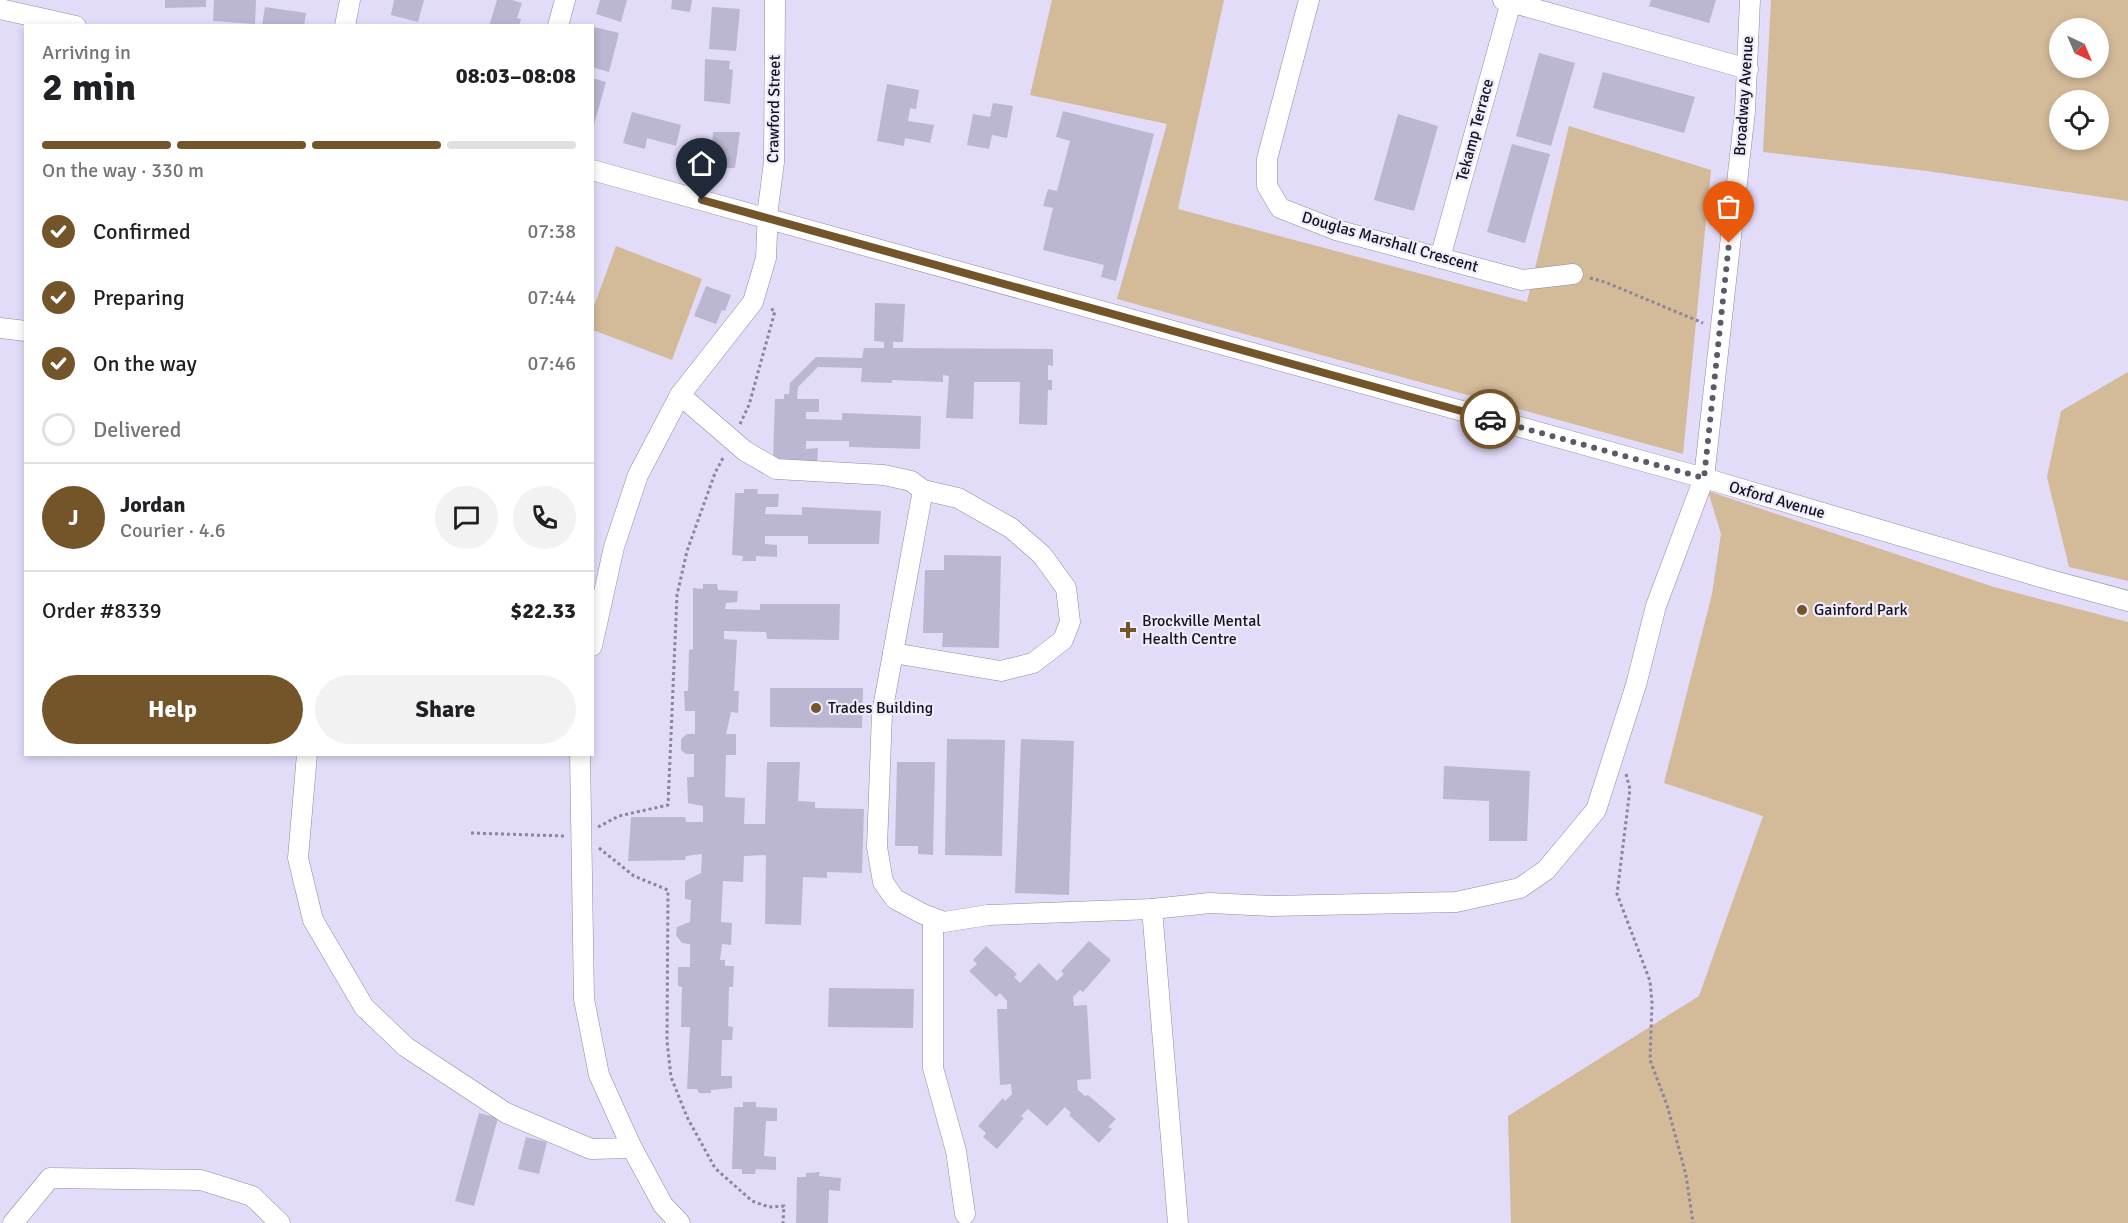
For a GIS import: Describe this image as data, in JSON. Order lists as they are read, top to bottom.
{
  "streets": {
    "street": [
      "Broadway Avenue",
      "Crawford Street",
      "Tekamp Terrace",
      "Douglas Marshall Crescent",
      "Oxford Avenue"
    ]
  },
  "crossings": [
    ["Broadway Avenue", "Oxford Avenue"],
    ["Crawford Street", "Oxford Avenue"],
    ["Tekamp Terrace", "Douglas Marshall Crescent"]
  ],
  "places": {
    "other": ["Gainford Park", "Trades Building"],
    "health": ["Brockville Mental Health Centre"]
  },
  "north": "bottom right",
  "page": {
    "heading": ["2 min", "Arriving in", "08:03–08:08"],
    "panel": [
      "Jordan",
      "Courier · 4.6",
      "Order #8339",
      "$22.33"
    ],
    "bar": "On the way · 330 m",
    "list": [
      ["Confirmed", "07:38"],
      ["Preparing", "07:44"],
      ["On the way", "07:46"],
      "Delivered"
    ],
    "round": "J",
    "buttons": ["Help", "Share"]
  }
}
